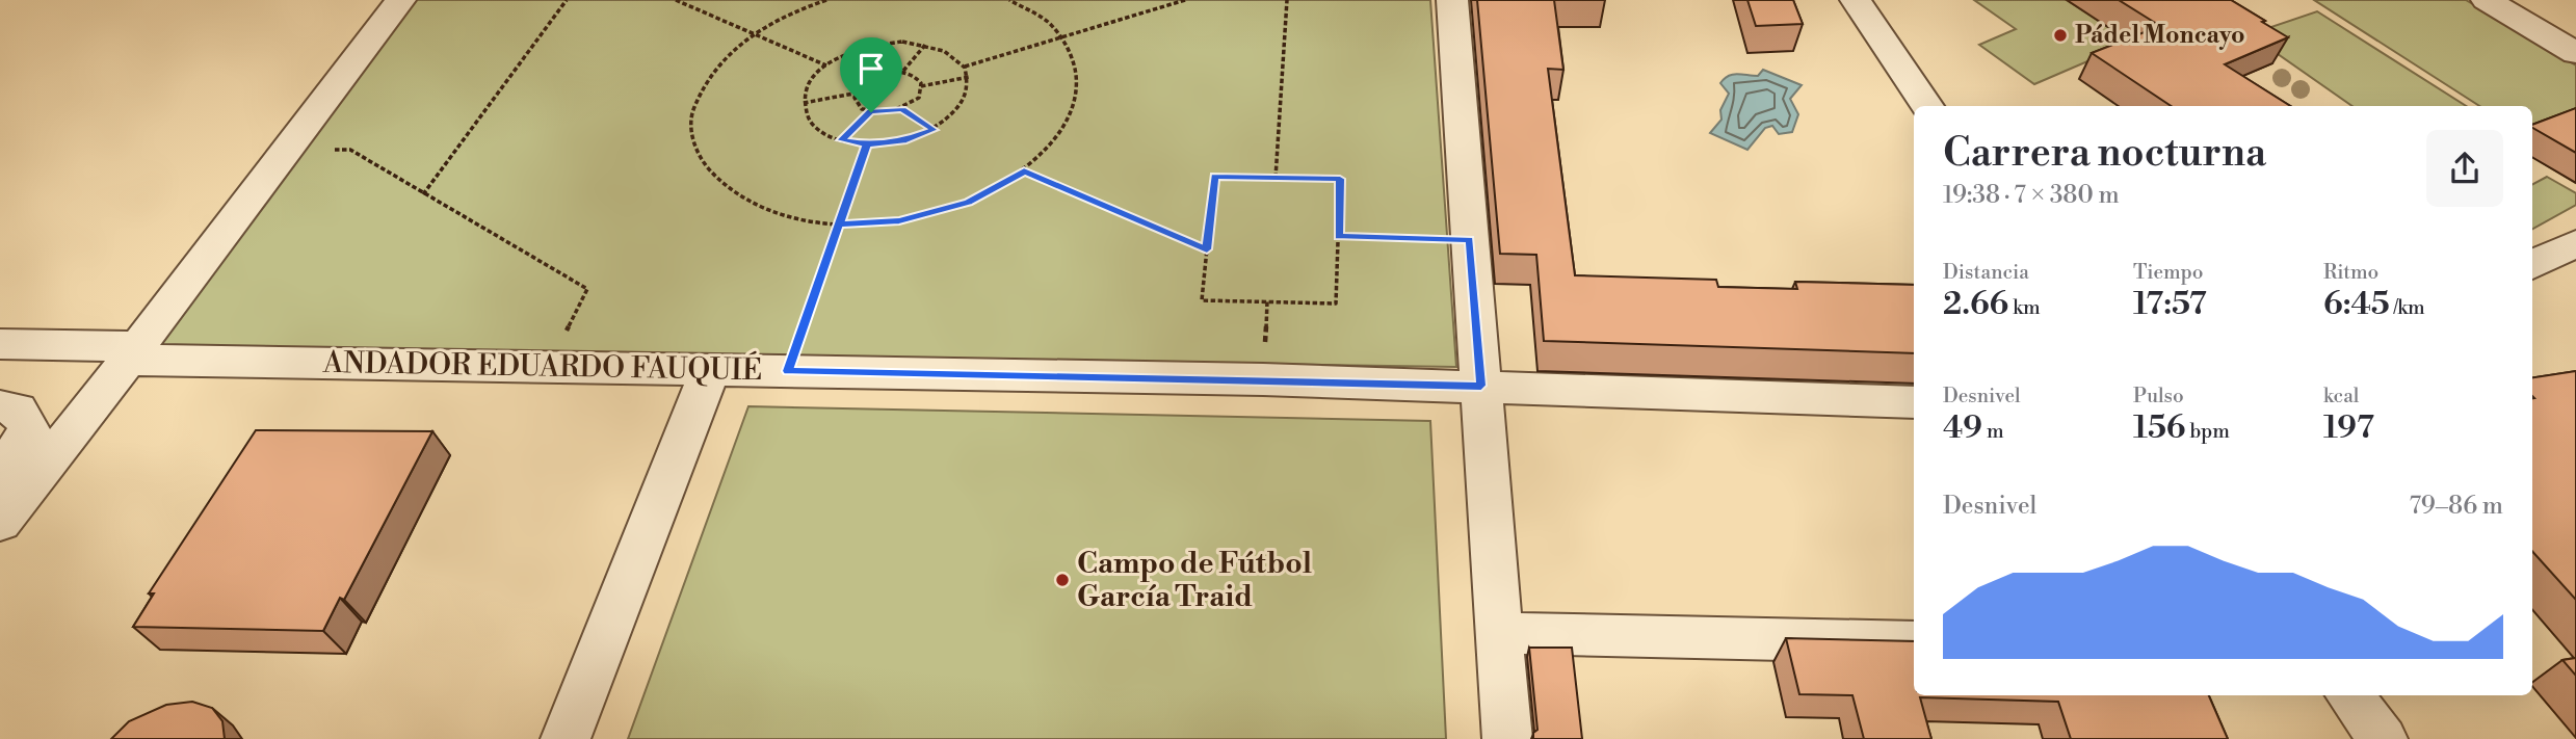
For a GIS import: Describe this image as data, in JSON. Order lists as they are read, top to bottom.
{
  "streets": {
    "street": ["ANDADOR EDUARDO FAUQUIÉ"]
  },
  "places": ["Pádel Moncayo", "Campo de Fútbol García Traid"],
  "page": {
    "heading": ["Carrera nocturna", "19:38 · 7 × 380 m"],
    "stats": [
      ["Distancia", "2.66 km"],
      ["Tiempo", "17:57"],
      ["Ritmo", "6:45 /km"],
      ["Desnivel", "49 m"],
      ["Pulso", "156 bpm"],
      ["kcal", "197"]
    ],
    "chart": ["Desnivel", "79–86 m"]
  }
}
